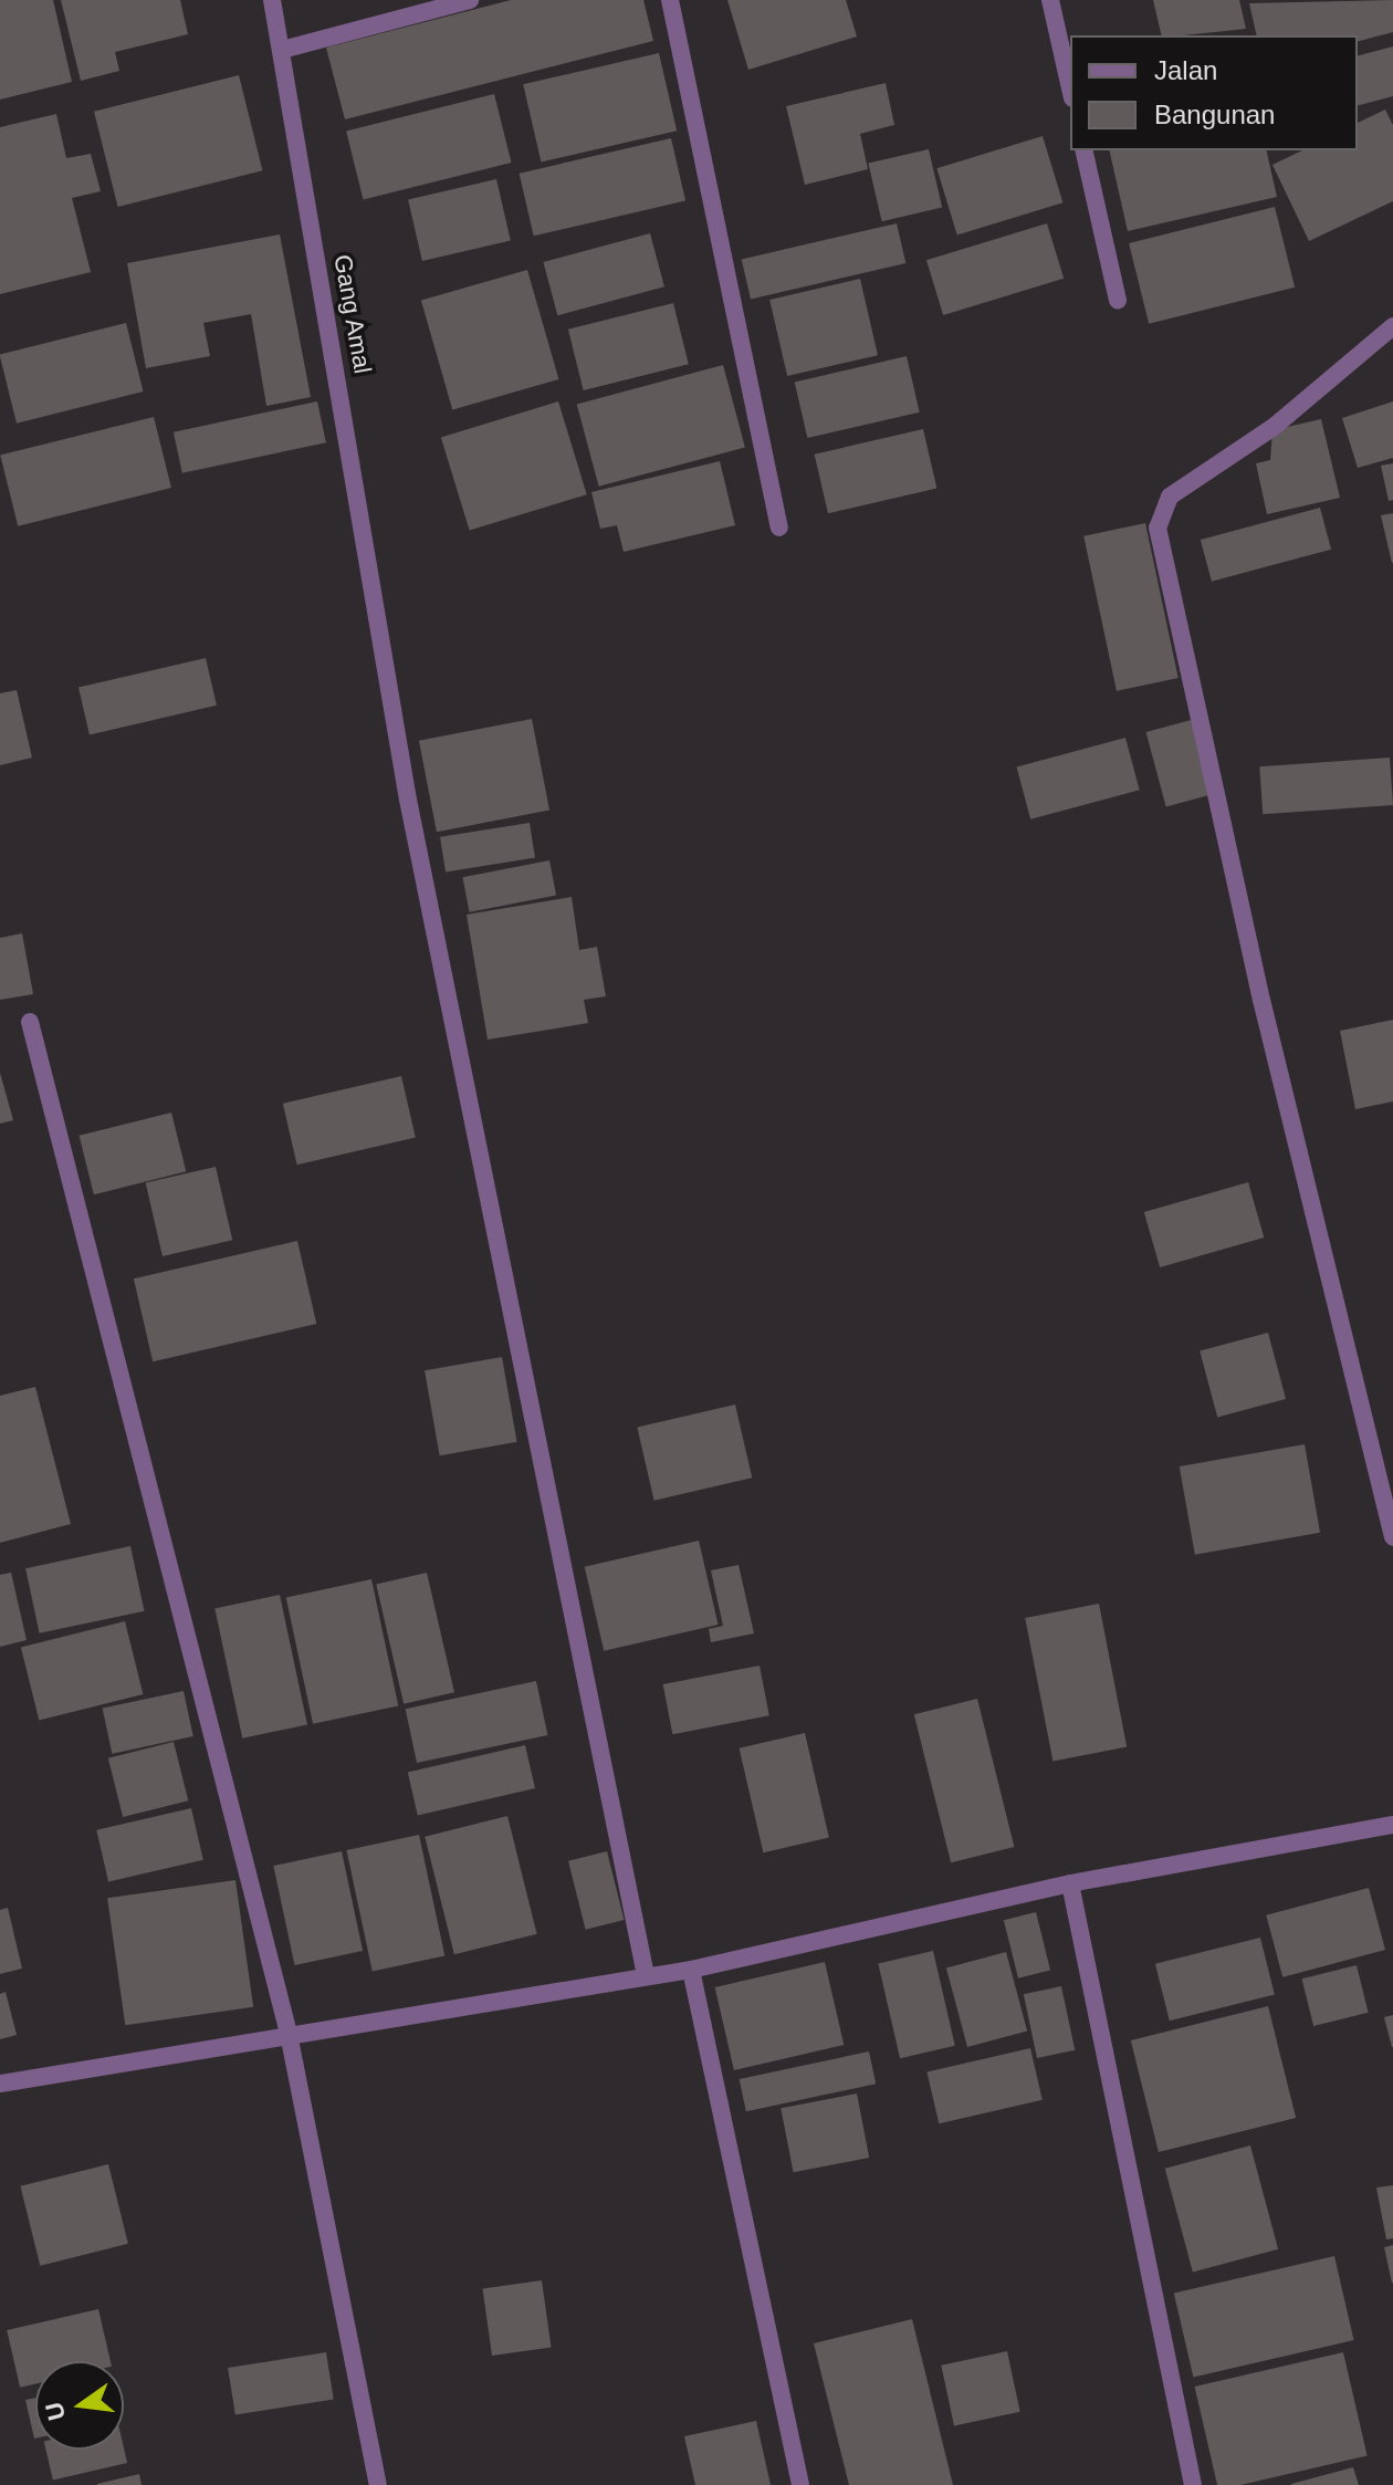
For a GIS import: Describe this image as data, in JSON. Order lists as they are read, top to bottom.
{
  "streets": {
    "street": ["Gang Amal"]
  },
  "legend": ["Jalan", "Bangunan"],
  "north": "left"
}
